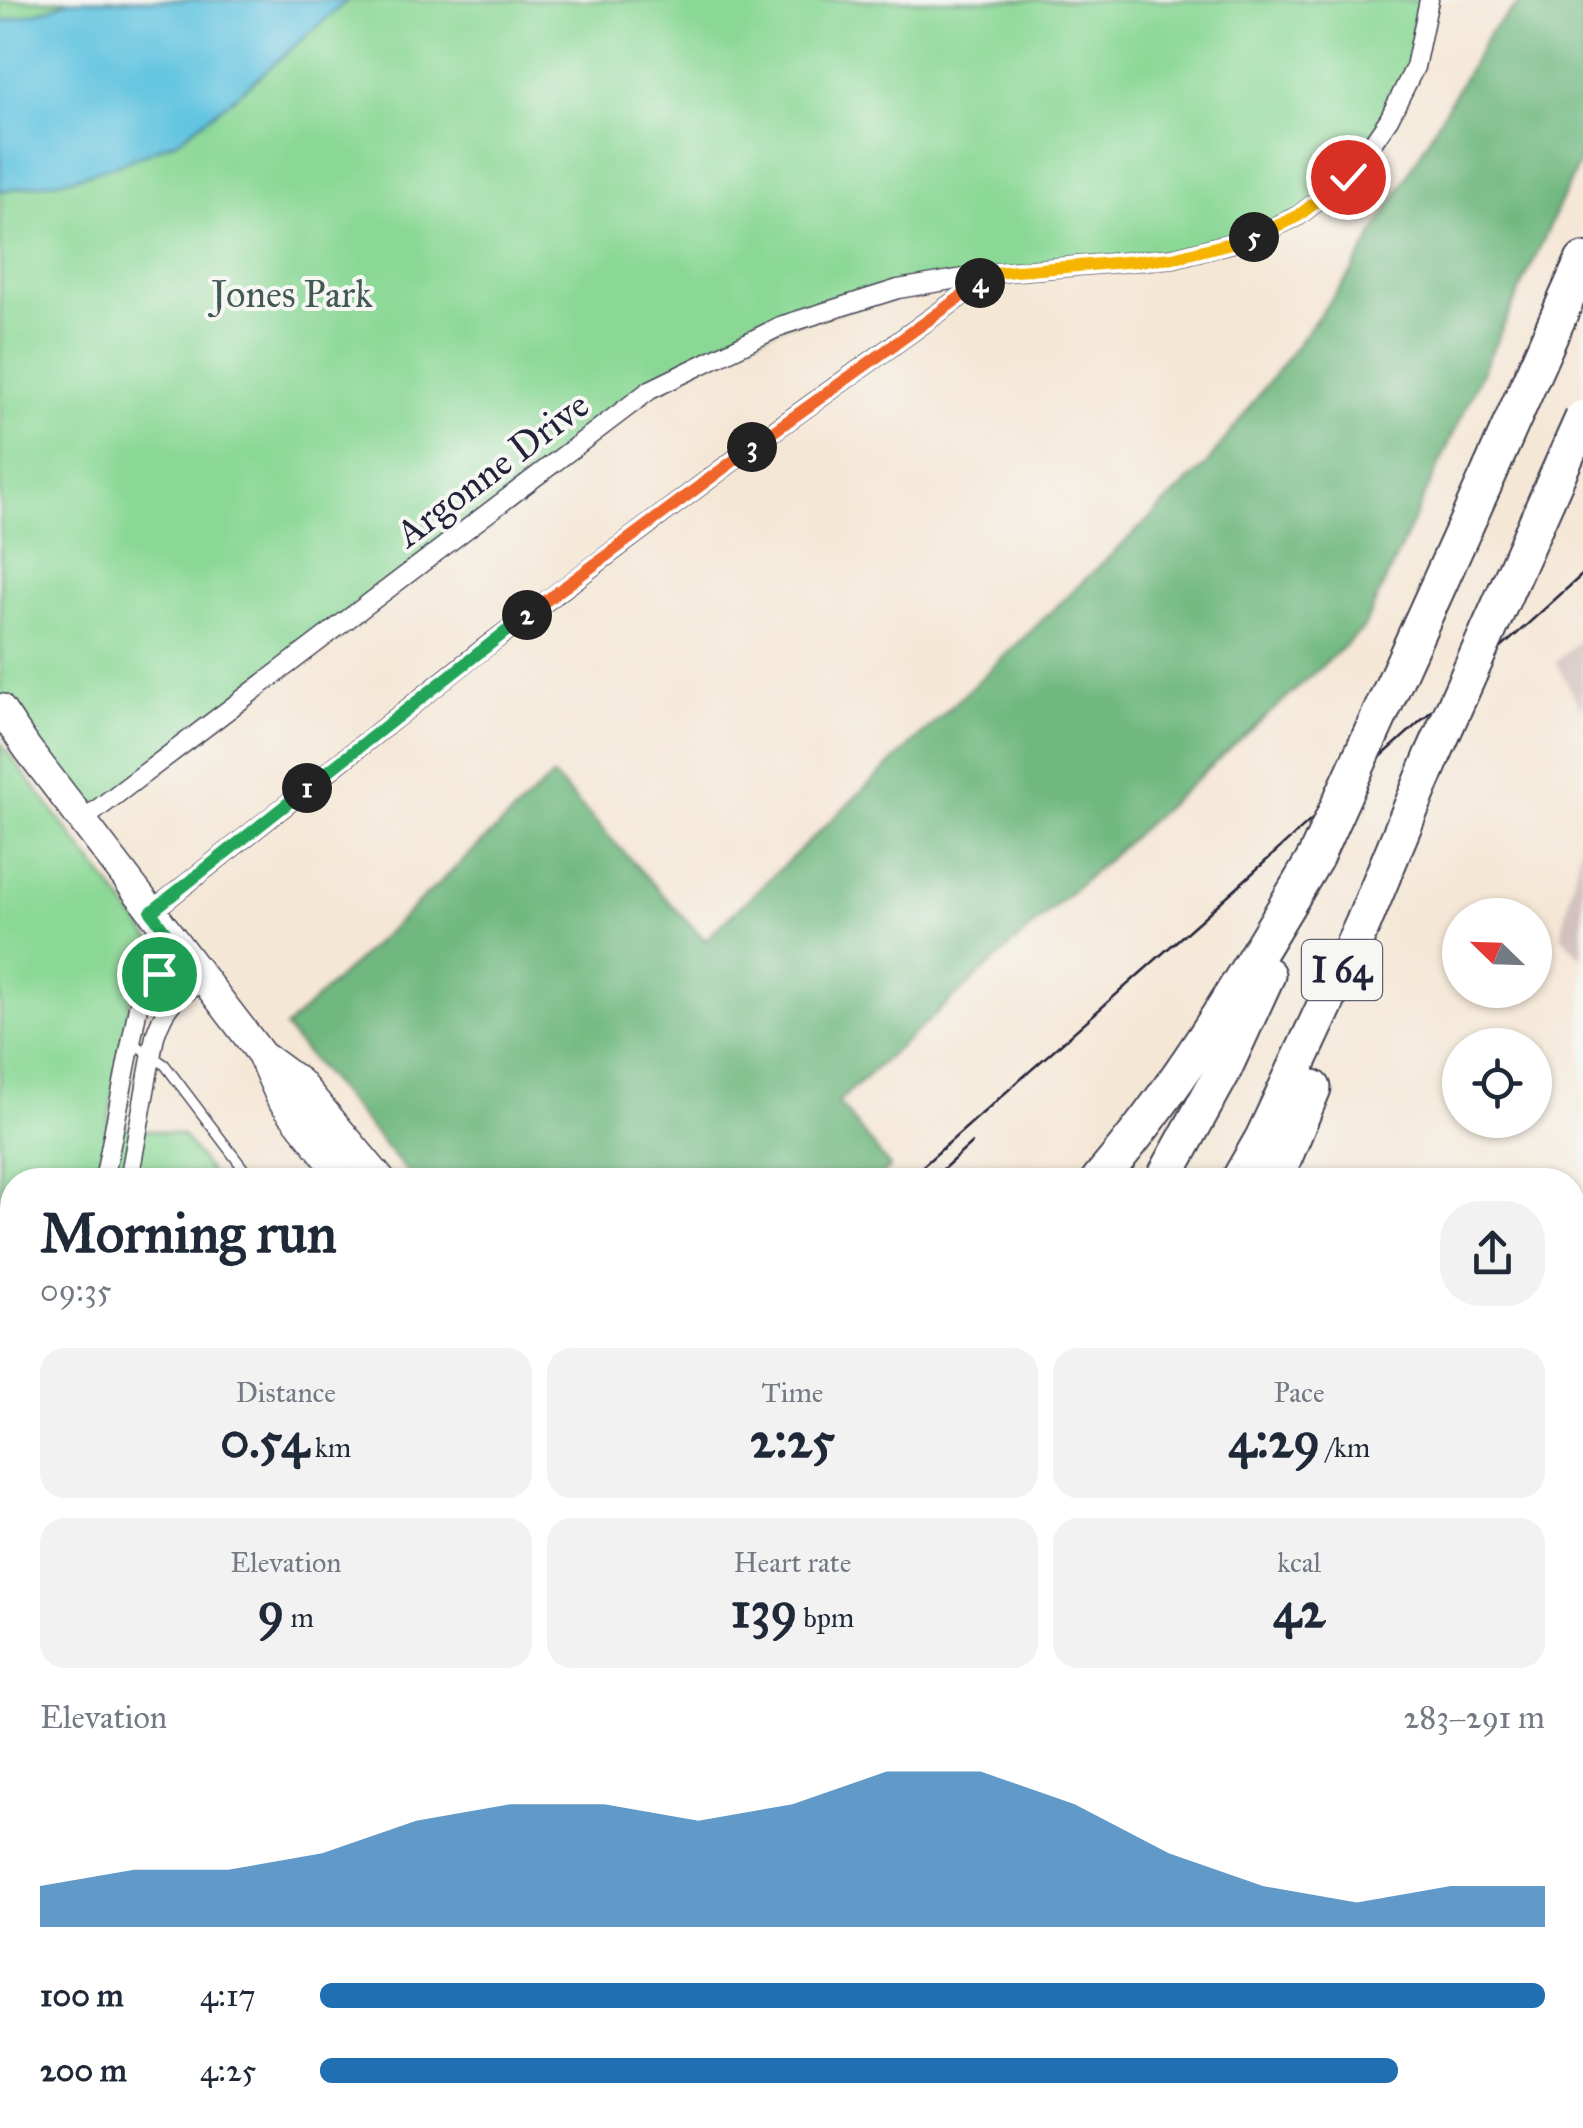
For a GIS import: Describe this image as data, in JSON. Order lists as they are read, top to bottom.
{
  "streets": {
    "highway": ["I 64"],
    "street": ["Argonne Drive"]
  },
  "parks": ["Jones Park"],
  "north": "top left",
  "page": {
    "pins": [
      "5",
      "4",
      "3",
      "2",
      "1"
    ],
    "heading": ["Morning run", "09:35"],
    "stats": [
      ["Distance", "0.54 km"],
      ["Time", "2:25"],
      ["Pace", "4:29 /km"],
      ["Elevation", "9 m"],
      ["Heart rate", "139 bpm"],
      ["kcal", "42"]
    ],
    "chart": ["Elevation", "283–291 m"],
    "list": [
      {
        "name": "100 m",
        "note": "4:17"
      },
      {
        "name": "200 m",
        "note": "4:25"
      }
    ]
  }
}
